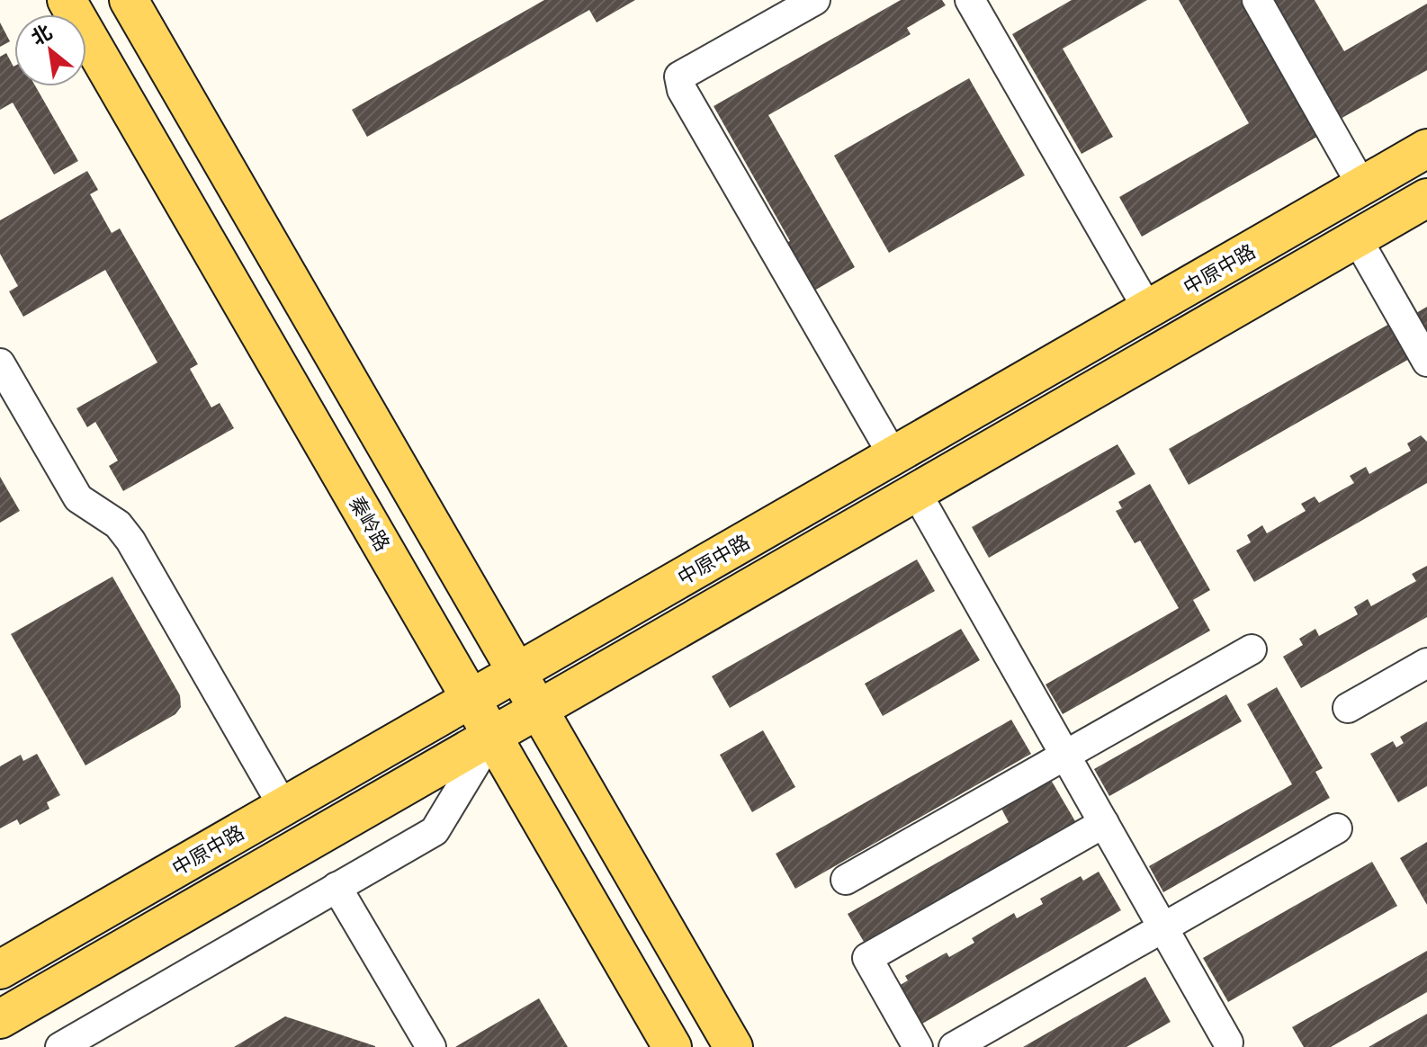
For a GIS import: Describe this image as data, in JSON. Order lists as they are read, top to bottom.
{
  "streets": {
    "main road": ["中原中路", "秦岭路"]
  },
  "crossings": [
    ["中原中路", "秦岭路"]
  ],
  "north": "top left"
}
